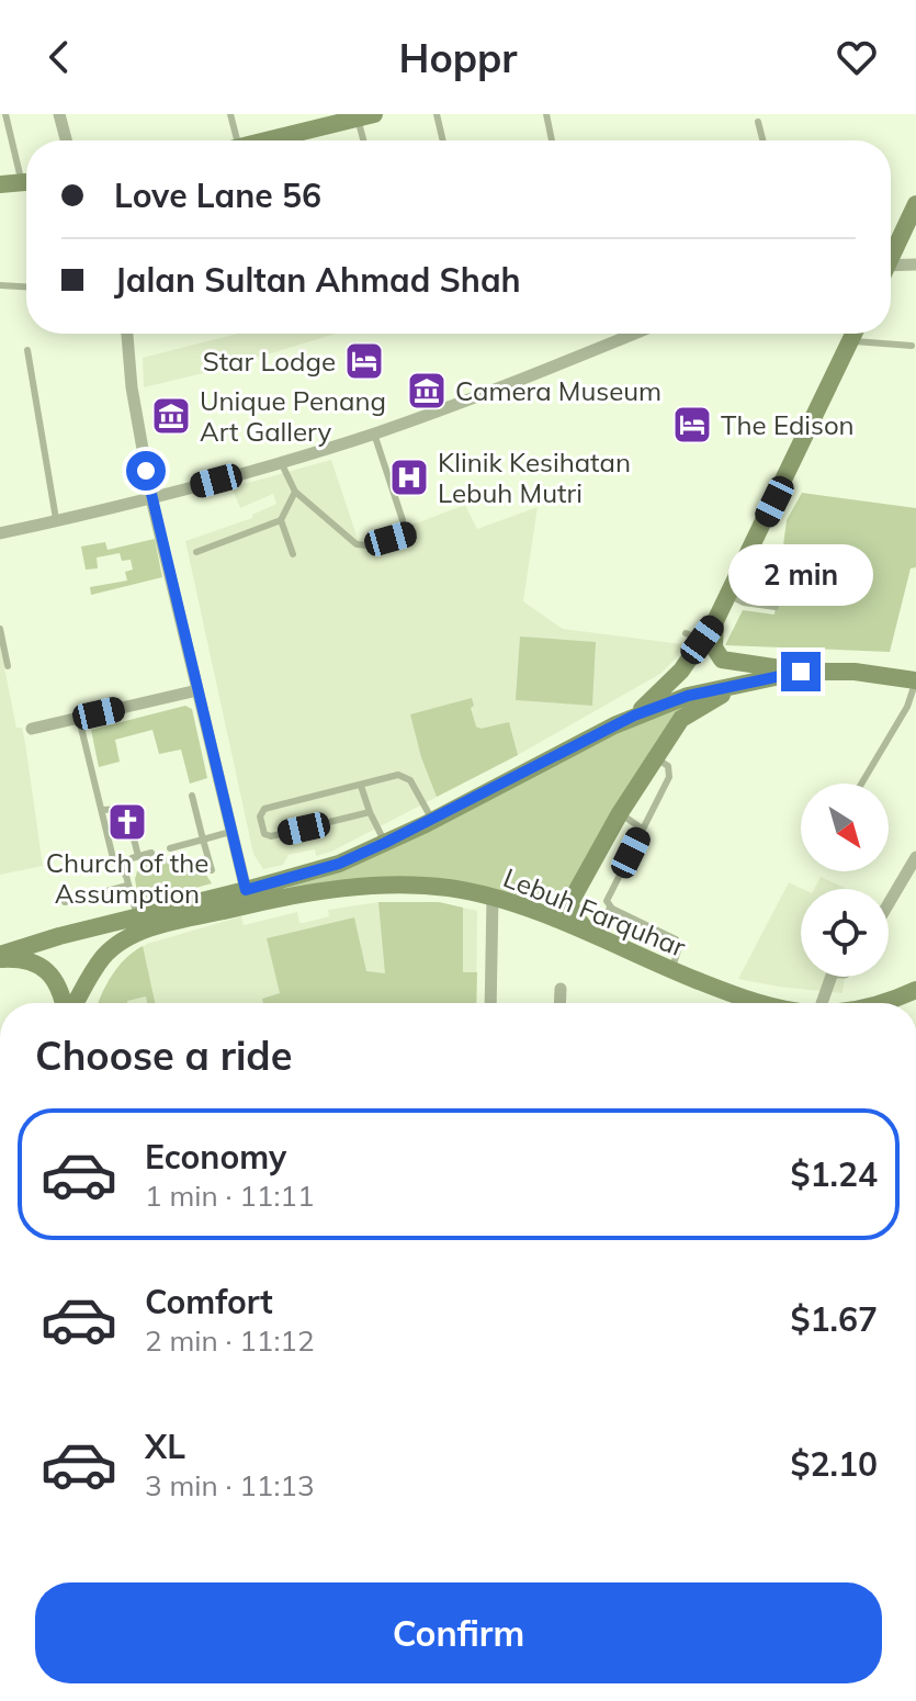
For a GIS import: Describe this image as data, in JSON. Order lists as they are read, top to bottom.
{
  "streets": {
    "main road": ["Lebuh Farquhar"]
  },
  "places": {
    "hotel": ["Star Lodge", "The Edison"],
    "museum": ["Camera Museum", "Unique Penang Art Gallery"],
    "hospital": ["Klinik Kesihatan Lebuh Mutri"],
    "church": ["Church of the Assumption"]
  },
  "north": "bottom right",
  "page": {
    "header": "Hoppr",
    "banner": ["Love Lane 56", "Jalan Sultan Ahmad Shah"],
    "bubble": "2 min",
    "heading": "Choose a ride",
    "list": [
      {
        "name": "Economy",
        "note": "1 min · 11:11",
        "value": "$1.24"
      },
      {
        "name": "Comfort",
        "note": "2 min · 11:12",
        "value": "$1.67"
      },
      {
        "name": "XL",
        "note": "3 min · 11:13",
        "value": "$2.10"
      }
    ],
    "buttons": "Confirm"
  }
}
